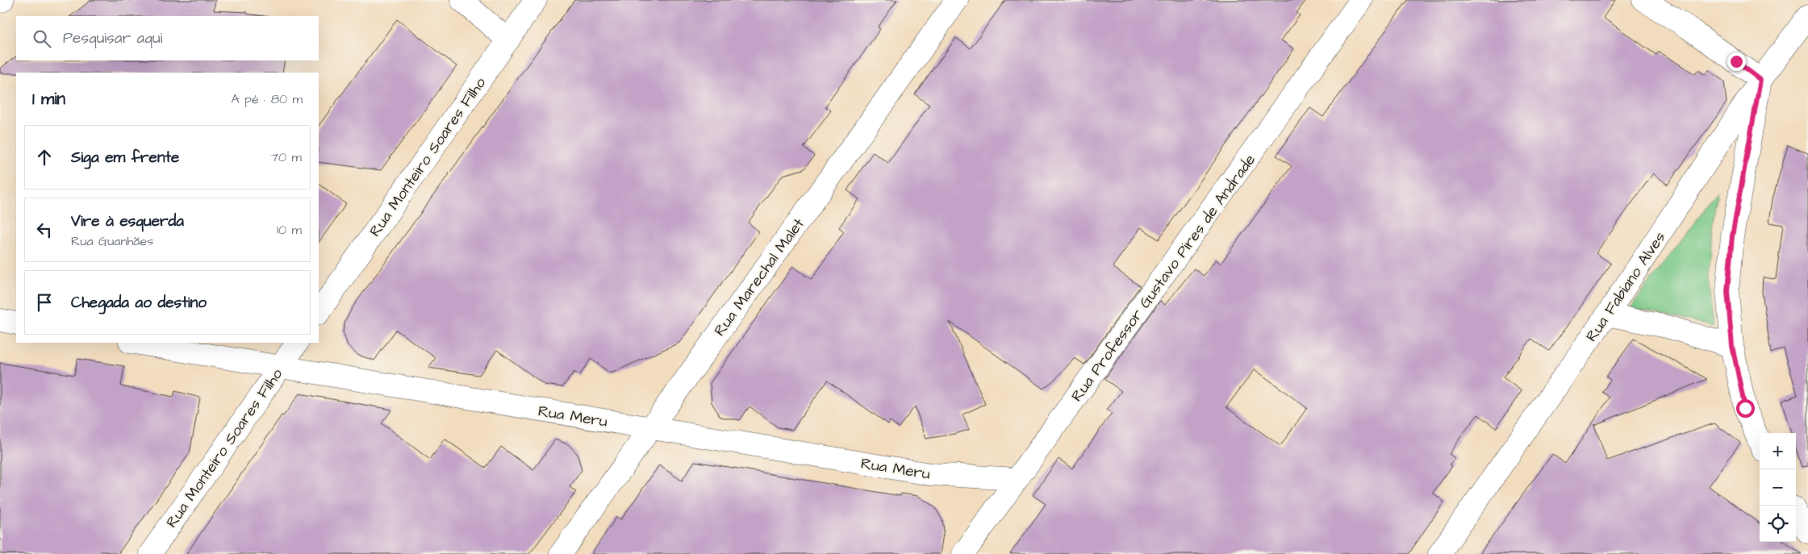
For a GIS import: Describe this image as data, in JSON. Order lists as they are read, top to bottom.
{
  "streets": {
    "street": [
      "Rua Monteiro Soares Filho",
      "Rua Marechal Malet",
      "Rua Professor Gustavo Pires de Andrade",
      "Rua Fabiano Alves",
      "Rua Meru"
    ]
  },
  "crossings": [
    ["Rua Monteiro Soares Filho", "Rua Meru"],
    ["Rua Marechal Malet", "Rua Meru"],
    ["Rua Professor Gustavo Pires de Andrade", "Rua Meru"]
  ],
  "page": {
    "search": "Pesquisar aqui",
    "heading": ["1 min", "A pé · 80 m"],
    "list": [
      ["Siga em frente", "70 m"],
      ["Vire à esquerda", "Rua Guanhães", "10 m"],
      "Chegada ao destino"
    ],
    "map_buttons": ["+", "−"]
  }
}
